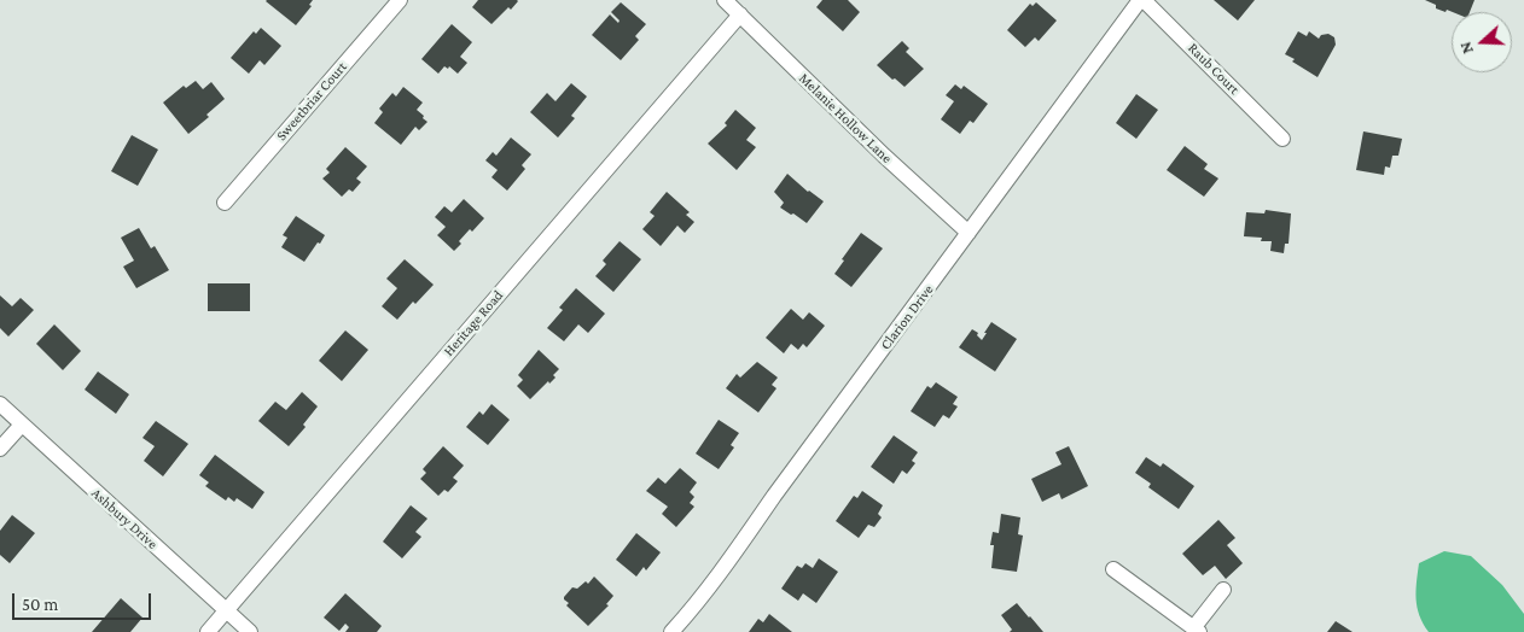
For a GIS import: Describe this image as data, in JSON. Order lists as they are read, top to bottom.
{
  "streets": {
    "street": [
      "Raub Court",
      "Sweetbriar Court",
      "Melanie Hollow Lane",
      "Clarion Drive",
      "Heritage Road",
      "Ashbury Drive"
    ]
  },
  "crossings": [
    ["Raub Court", "Clarion Drive"],
    ["Melanie Hollow Lane", "Clarion Drive"],
    ["Melanie Hollow Lane", "Heritage Road"],
    ["Heritage Road", "Ashbury Drive"]
  ],
  "scale_bar": "50 m",
  "north": "left"
}
